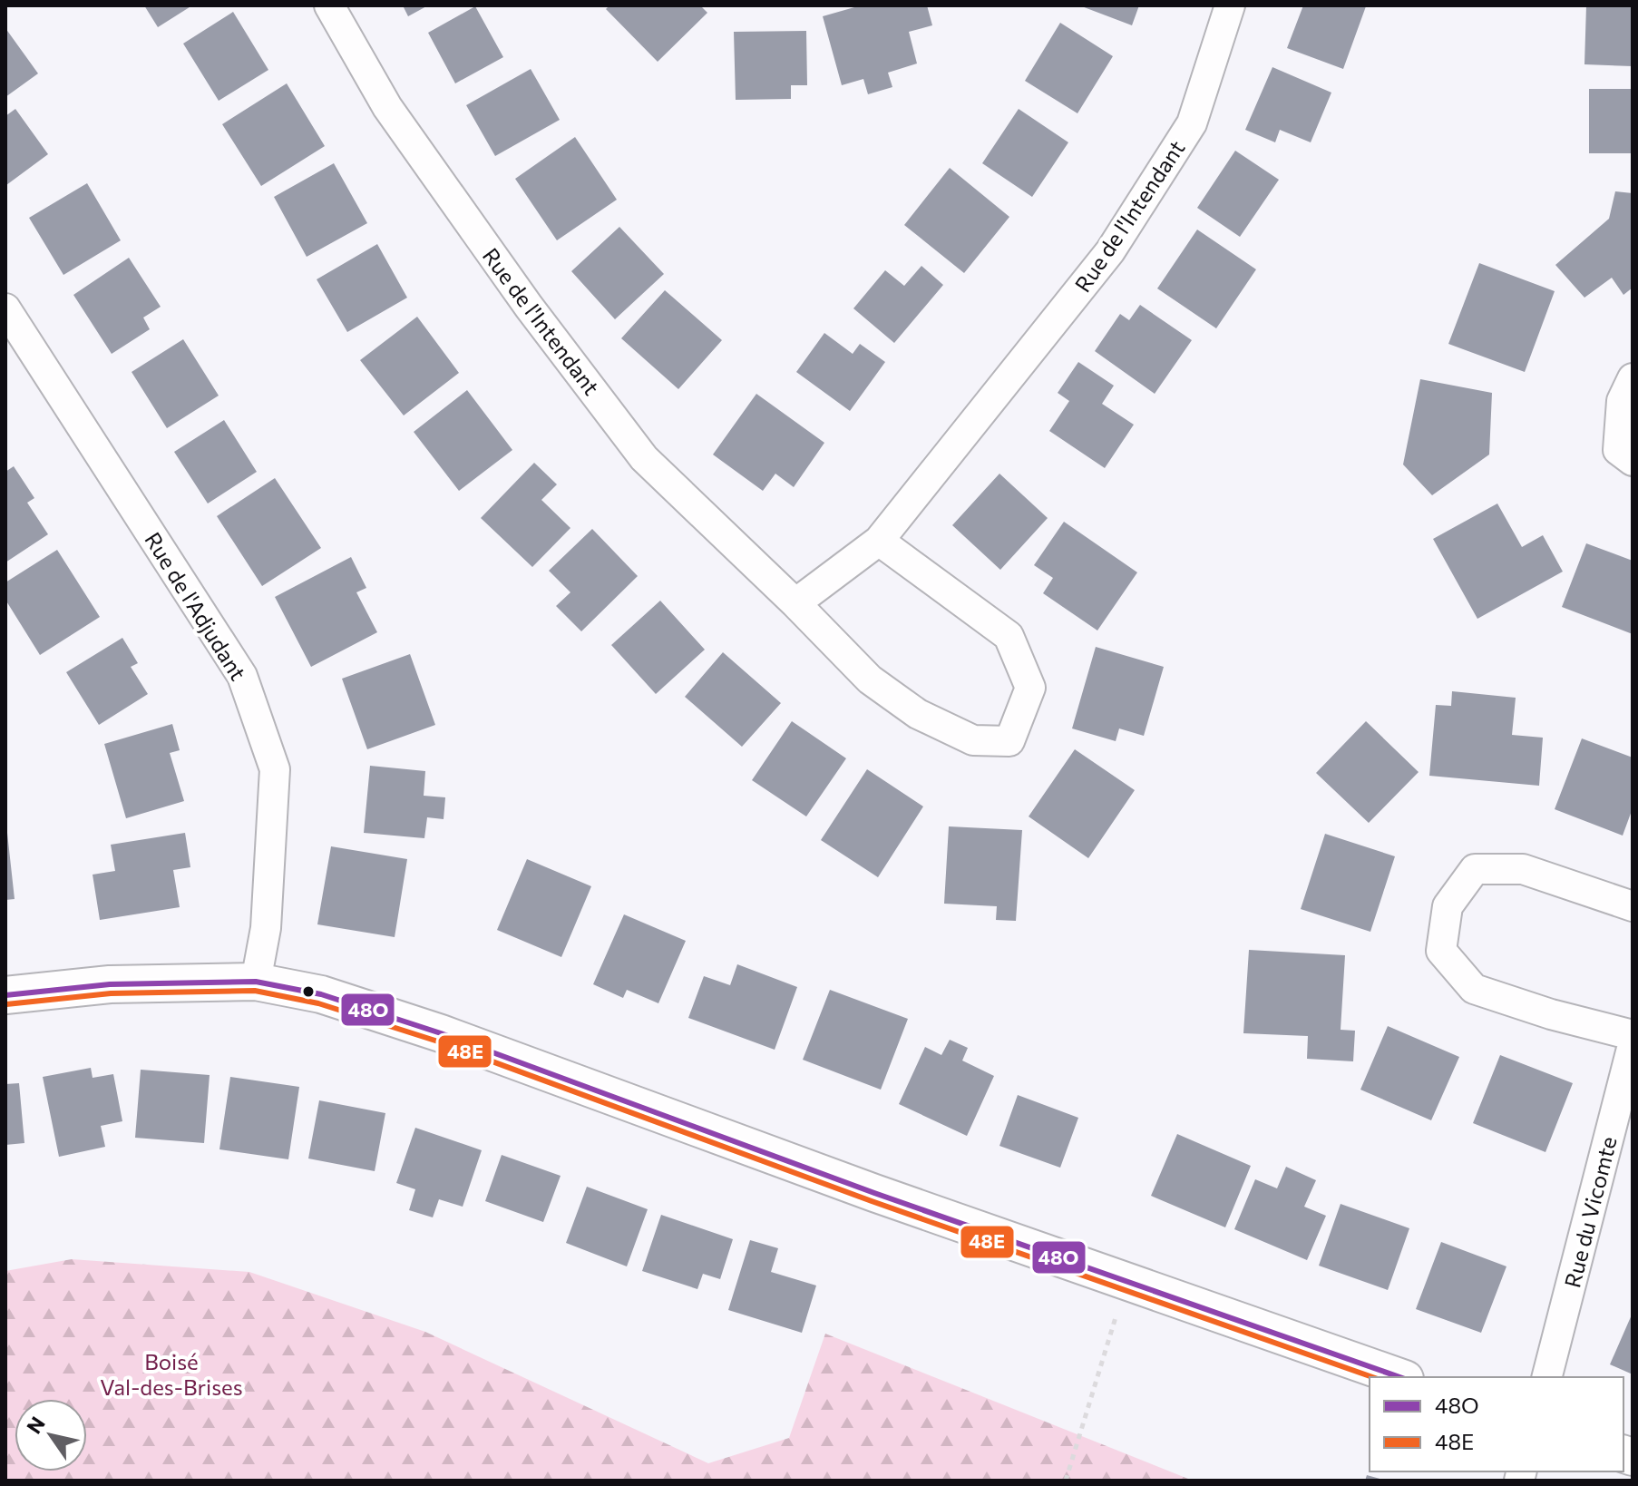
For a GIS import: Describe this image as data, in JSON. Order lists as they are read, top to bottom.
{
  "streets": {
    "street": ["Rue de l'Intendant", "Rue de l'Adjudant", "Rue du Vicomte"]
  },
  "parks": ["Boisé Val-des-Brises"],
  "lines": ["transit line 48O", "transit line 48E"],
  "legend": ["48O", "48E"],
  "north": "top left"
}
